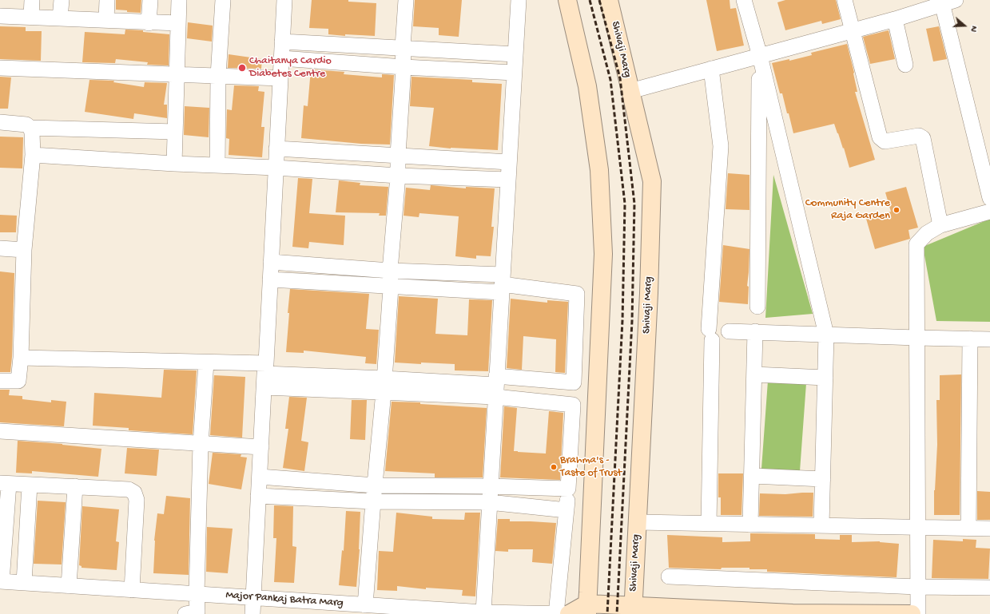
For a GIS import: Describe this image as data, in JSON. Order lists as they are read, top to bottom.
{
  "streets": {
    "main road": ["Shivaji Marg"],
    "street": ["Major Pankaj Batra Marg"]
  },
  "places": ["Chaitanya Cardio Diabetes Centre", "Community Centre Raja Garden", "Brahma's - Taste of Trust"],
  "north": "right"
}
